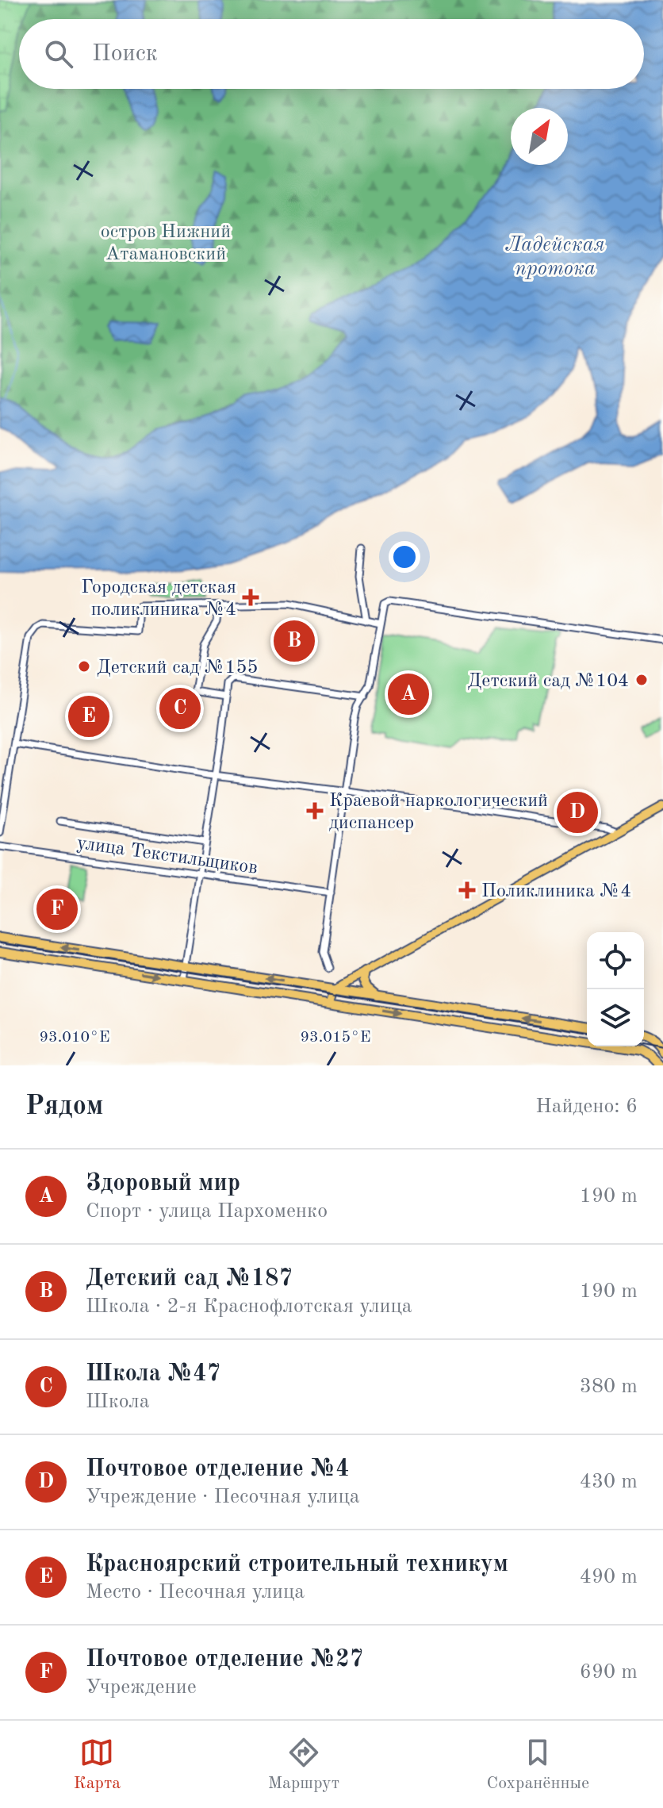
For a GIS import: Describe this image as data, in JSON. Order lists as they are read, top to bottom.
{
  "streets": {
    "street": ["улица Текстильщиков"]
  },
  "water": ["Ладейская протока"],
  "parks": ["остров Нижний Атамановский"],
  "places": {
    "health": ["Городская детская поликлиника №4", "Краевой наркологический диспансер", "Поликлиника №4"],
    "other": ["Детский сад №155", "Детский сад №104"]
  },
  "north": "top right",
  "page": {
    "search": "Поиск",
    "pins": [
      "B",
      "A",
      "C",
      "E",
      "D",
      "F"
    ],
    "heading": ["Рядом", "Найдено: 6"],
    "list": [
      {
        "mark": "A",
        "name": "Здоровый мир",
        "note": "Спорт · улица Пархоменко",
        "value": "190 m"
      },
      {
        "mark": "B",
        "name": "Детский сад №187",
        "note": "Школа · 2-я Краснофлотская улица",
        "value": "190 m"
      },
      {
        "mark": "C",
        "name": "Школа №47",
        "note": "Школа",
        "value": "380 m"
      },
      {
        "mark": "D",
        "name": "Почтовое отделение №4",
        "note": "Учреждение · Песочная улица",
        "value": "430 m"
      },
      {
        "mark": "E",
        "name": "Красноярский строительный техникум",
        "note": "Место · Песочная улица",
        "value": "490 m"
      },
      {
        "mark": "F",
        "name": "Почтовое отделение №27",
        "note": "Учреждение",
        "value": "690 m"
      }
    ],
    "nav": ["Карта", "Маршрут", "Сохранённые"]
  },
  "coordinates": ["93.010°E", "93.015°E"]
}
